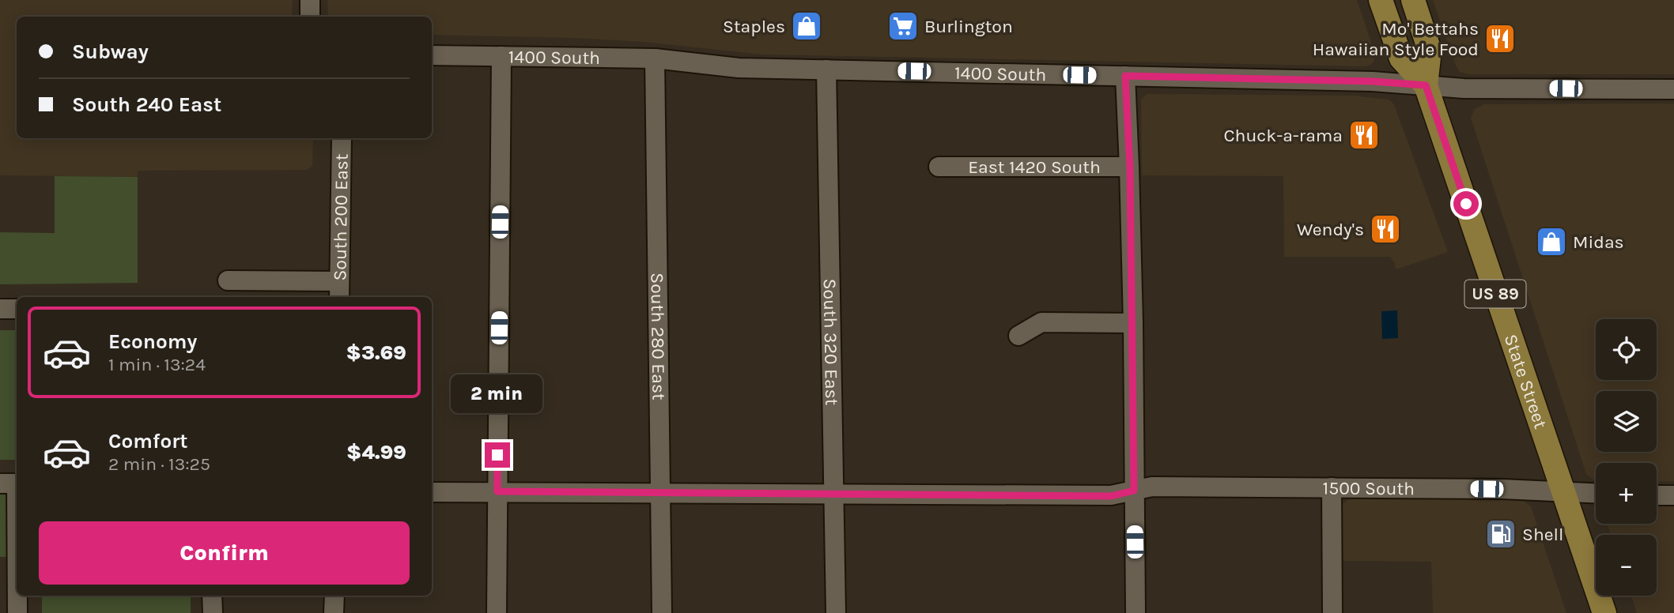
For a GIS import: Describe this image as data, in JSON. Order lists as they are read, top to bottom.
{
  "streets": {
    "main road": ["US 89", "State Street"],
    "street": [
      "1400 South",
      "East 1420 South",
      "South 200 East",
      "South 280 East",
      "South 320 East",
      "1500 South"
    ]
  },
  "crossings": [
    ["1400 South", "South 280 East"],
    ["1400 South", "South 320 East"],
    ["1400 South", "State Street"],
    ["South 280 East", "1500 South"],
    ["South 320 East", "1500 South"],
    ["State Street", "1500 South"]
  ],
  "places": {
    "shop": ["Staples", "Midas"],
    "supermarket": ["Burlington"],
    "restaurant": ["Mo' Bettahs Hawaiian Style Food", "Chuck-a-rama", "Wendy's"],
    "fuel station": ["Shell"]
  },
  "page": {
    "banner": ["Subway", "South 240 East"],
    "list": [
      {
        "name": "Economy",
        "note": "1 min · 13:24",
        "value": "$3.69"
      },
      {
        "name": "Comfort",
        "note": "2 min · 13:25",
        "value": "$4.99"
      }
    ],
    "map_buttons": ["+", "−"],
    "bubble": "2 min",
    "buttons": "Confirm"
  }
}
